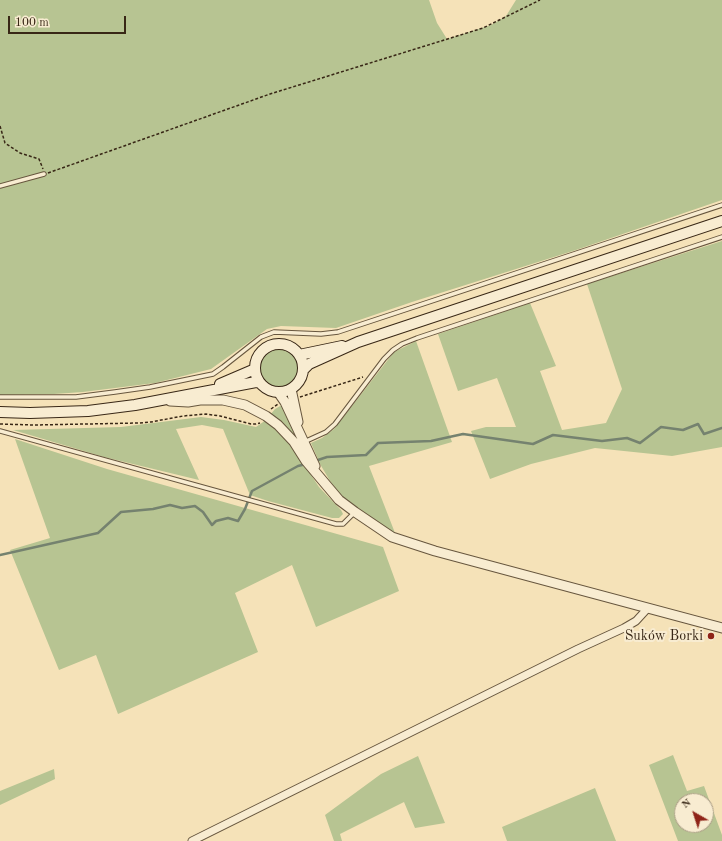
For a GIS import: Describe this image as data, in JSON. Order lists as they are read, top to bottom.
{
  "places": ["Suków Borki"],
  "scale_bar": "100 m",
  "north": "top left"
}
